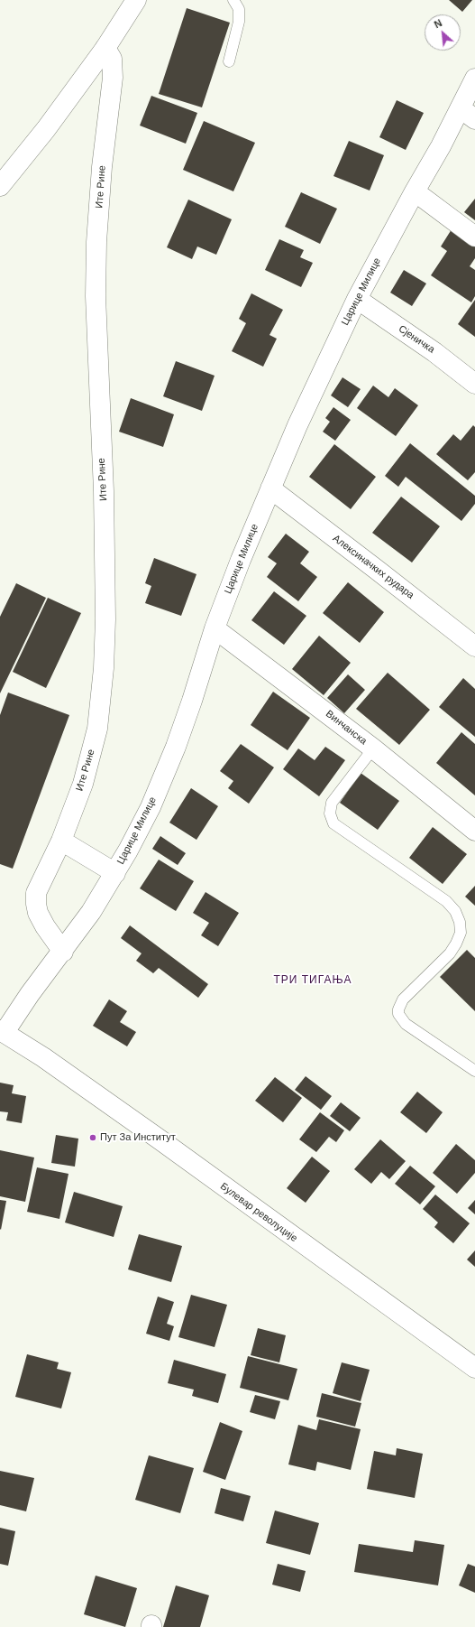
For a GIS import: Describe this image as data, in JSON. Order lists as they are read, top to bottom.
{
  "streets": {
    "street": [
      "Ите Рине",
      "Царице Милице",
      "Сјеничка",
      "Алексиначких рудара",
      "Винчанска",
      "Булевар револуције"
    ]
  },
  "crossings": [
    ["Ите Рине", "Царице Милице"],
    ["Царице Милице", "Сјеничка"],
    ["Царице Милице", "Алексиначких рудара"],
    ["Царице Милице", "Винчанска"],
    ["Царице Милице", "Булевар револуције"]
  ],
  "districts": ["ТРИ ТИГАЊА"],
  "places": ["Пут За Институт"],
  "north": "top left"
}
